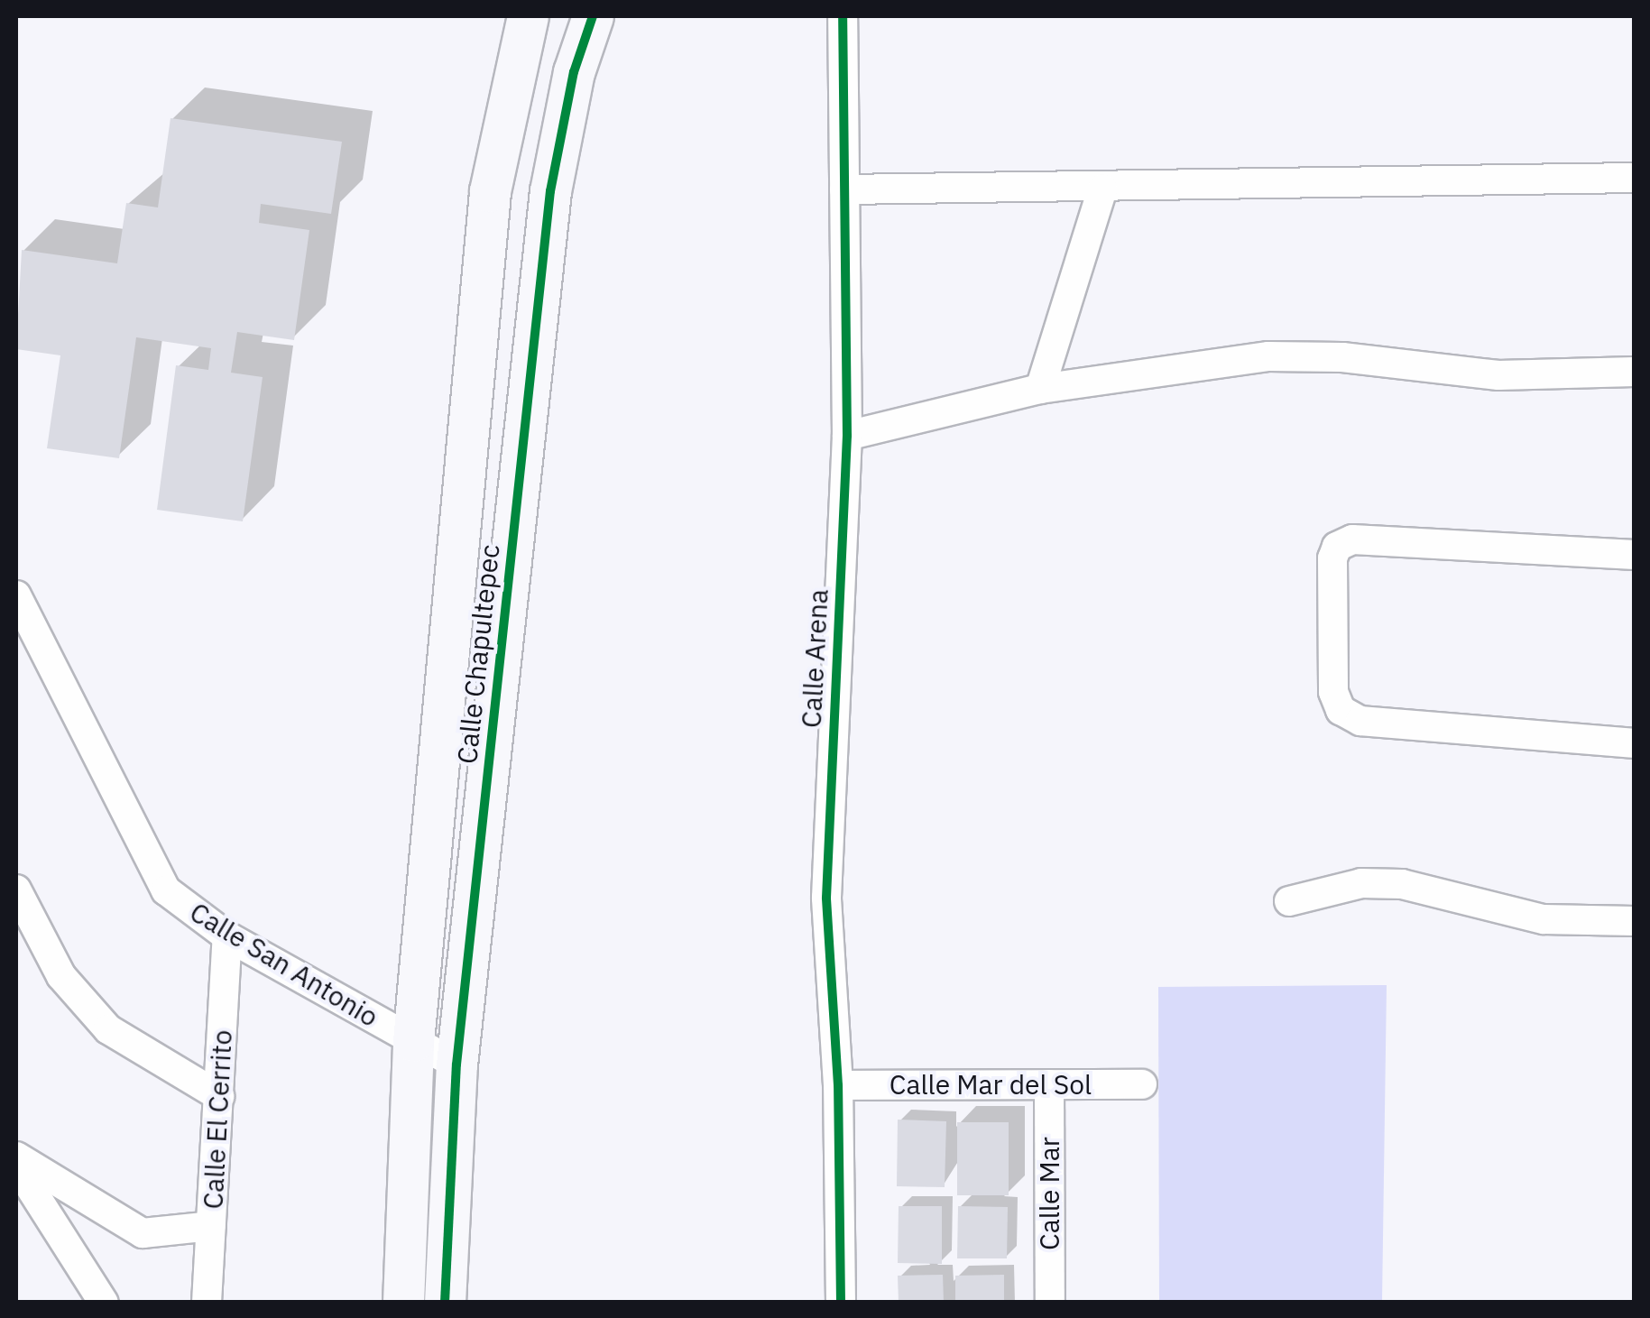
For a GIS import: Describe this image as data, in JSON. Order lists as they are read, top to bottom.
{
  "streets": {
    "street": [
      "Calle Chapultepec",
      "Calle Arena",
      "Calle San Antonio",
      "Calle Mar del Sol",
      "Calle El Cerrito",
      "Calle Mar"
    ]
  },
  "crossings": [
    ["Calle Chapultepec", "Calle San Antonio"],
    ["Calle Arena", "Calle Mar del Sol"],
    ["Calle San Antonio", "Calle El Cerrito"],
    ["Calle Mar del Sol", "Calle Mar"]
  ]
}
